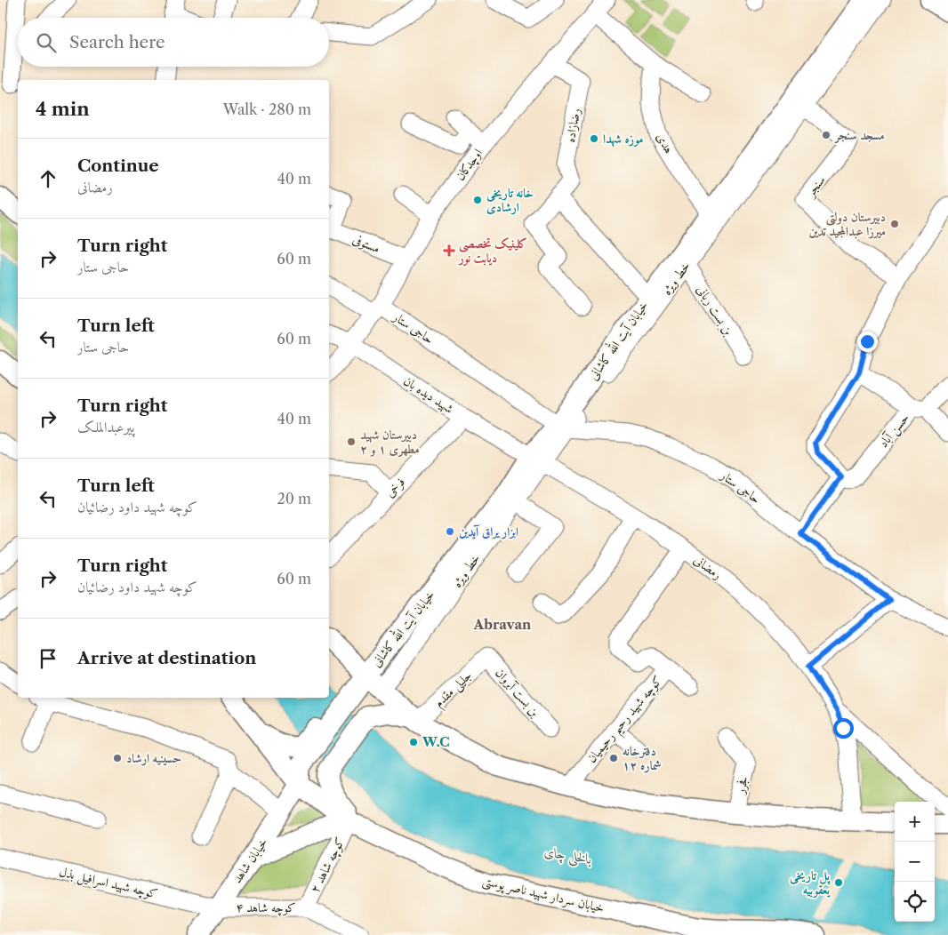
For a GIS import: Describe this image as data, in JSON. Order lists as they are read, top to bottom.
{
  "streets": {
    "main road": ["خیابان آیت الله کاشانی", "خیابان شاهد", "خیابان سردار شهید ناصر پوستی"],
    "street": [
      "رضازاده",
      "هدی",
      "اوچدکان",
      "سنجر",
      "مستوفی",
      "خط ویژه",
      "بن بست ربانی",
      "حاجی ستار",
      "شهید دیده بان",
      "حسن آباد",
      "فرخی",
      "رمضانی",
      "جلیلی مقدم",
      "بن بست آبروان",
      "کوچه شهید رحیم رحیمیان",
      "فجرر",
      "کوچه شاهد ۲",
      "کوچه شهید اسرافیل بذل",
      "کوچه شاهد ۴"
    ]
  },
  "crossings": [
    ["رضازاده", "اوچدکان"],
    ["هدی", "خیابان آیت الله کاشانی"],
    ["اوچدکان", "مستوفی"],
    ["اوچدکان", "حاجی ستار"],
    ["اوچدکان", "شهید دیده بان"],
    ["سنجر", "خط ویژه"],
    ["سنجر", "خیابان آیت الله کاشانی"],
    ["خط ویژه", "بن بست ربانی"],
    ["خط ویژه", "حاجی ستار"],
    ["خط ویژه", "خیابان آیت الله کاشانی"],
    ["حاجی ستار", "خیابان آیت الله کاشانی"],
    ["خیابان آیت الله کاشانی", "شهید دیده بان"],
    ["خیابان آیت الله کاشانی", "رمضانی"],
    ["شهید دیده بان", "فرخی"],
    ["شهید دیده بان", "رمضانی"],
    ["رمضانی", "کوچه شهید رحیم رحیمیان"],
    ["جلیلی مقدم", "بن بست آبروان"],
    ["خیابان شاهد", "کوچه شهید اسرافیل بذل"],
    ["خیابان شاهد", "خیابان سردار شهید ناصر پوستی"],
    ["خیابان شاهد", "کوچه شاهد ۴"],
    ["کوچه شاهد ۲", "خیابان سردار شهید ناصر پوستی"],
    ["کوچه شاهد ۲", "کوچه شاهد ۴"],
    ["کوچه شهید اسرافیل بذل", "کوچه شاهد ۴"]
  ],
  "districts": ["Abravan"],
  "water": ["بالخلی چای"],
  "places": {
    "other": [
      "مسجد سنجر",
      "موزه شهدا",
      "خانه تاریخی ارشادی",
      "دبیرستان دولتی میرزا عبدالمجید تدین",
      "دبیرستان شهید مطهری ۱ و ۲",
      "ابزار یراق آیدین",
      "W.C",
      "حسینیه ارشاد",
      "دفترخانه شماره ۱۲",
      "پل تاریخی یعقوبیه"
    ],
    "health": ["کلینیک تخصصی دیابت نور"]
  },
  "page": {
    "search": "Search here",
    "heading": ["4 min", "Walk · 280 m"],
    "list": [
      ["Continue", "رمضانی", "40 m"],
      ["Turn right", "حاجی ستار", "60 m"],
      ["Turn left", "حاجی ستار", "60 m"],
      ["Turn right", "پیرعبدالملک", "40 m"],
      ["Turn left", "کوچه شهید داود رضائیان", "20 m"],
      ["Turn right", "کوچه شهید داود رضائیان", "60 m"],
      "Arrive at destination"
    ],
    "map_buttons": ["+", "−"]
  }
}
